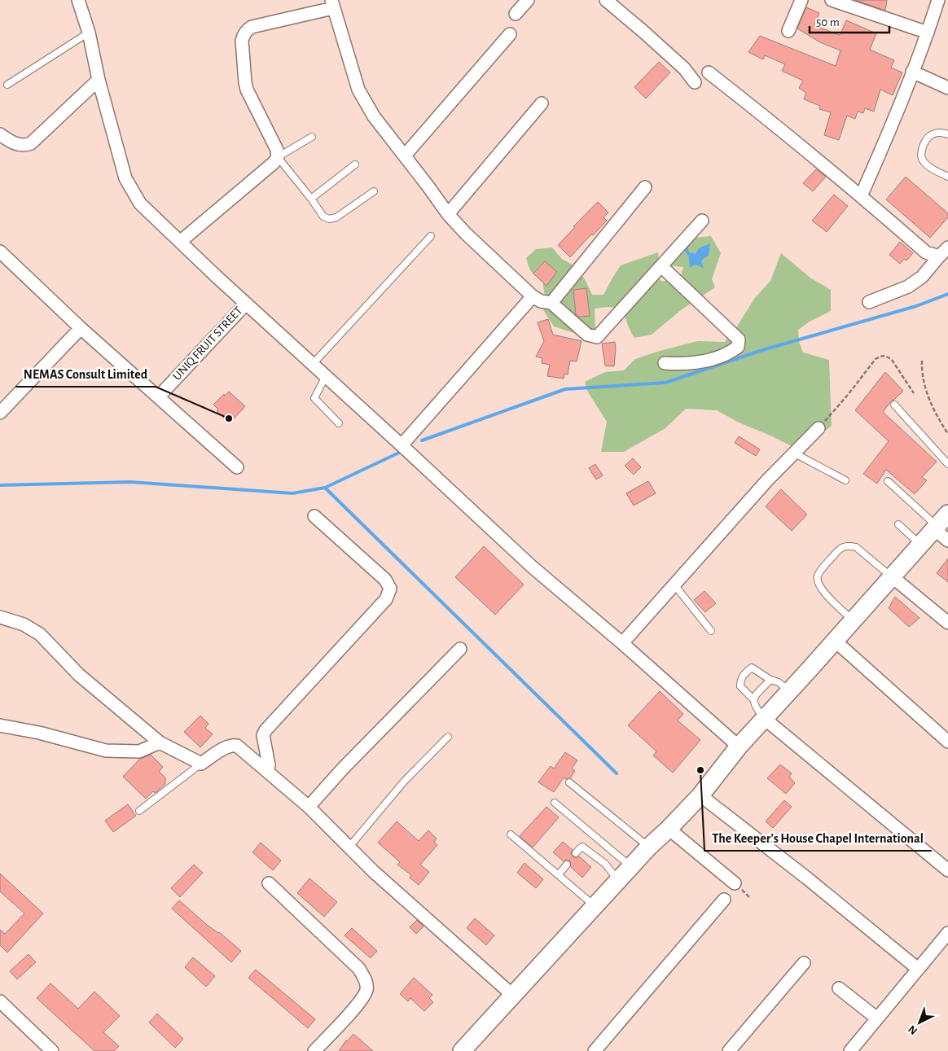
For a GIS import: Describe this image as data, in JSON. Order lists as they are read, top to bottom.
{
  "streets": {
    "street": ["UNIQ FRUIT STREET"]
  },
  "places": ["NEMAS Consult Limited", "The Keeper's House Chapel International"],
  "scale_bar": "50 m",
  "north": "bottom left"
}
